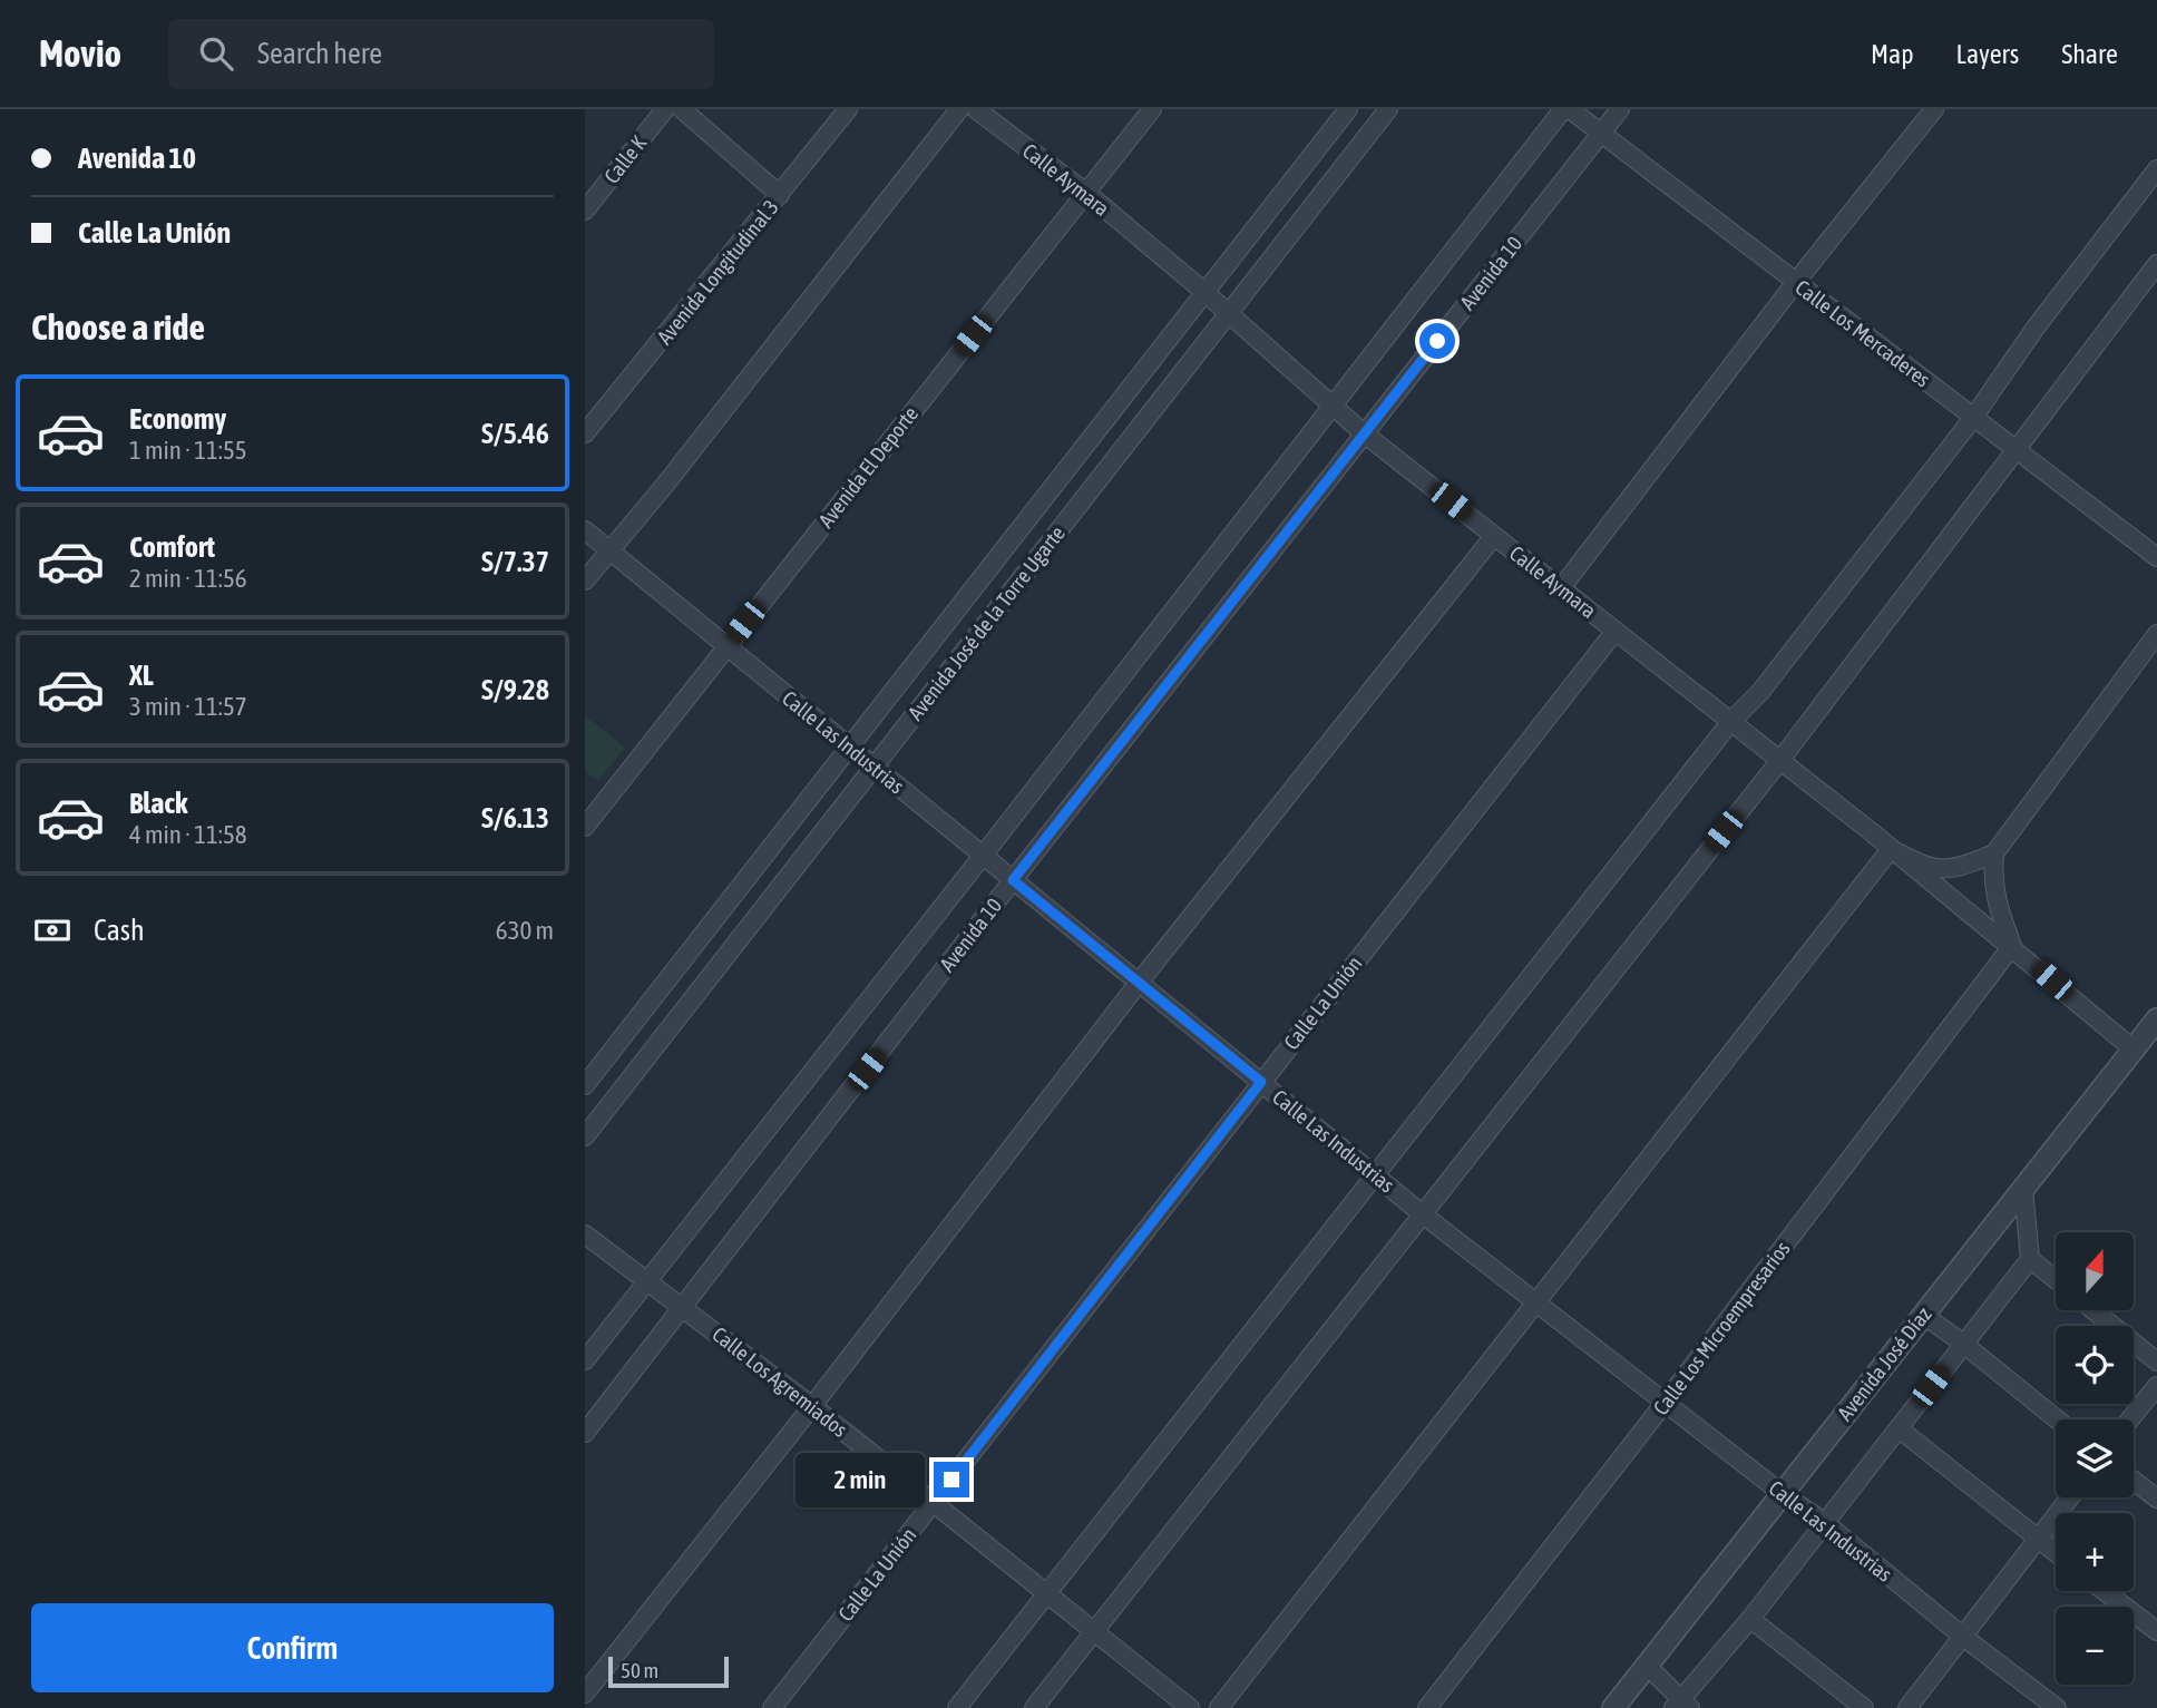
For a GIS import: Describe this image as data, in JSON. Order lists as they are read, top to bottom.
{
  "streets": {
    "street": [
      "Calle K",
      "Calle Aymara",
      "Avenida Longitudinal 3",
      "Avenida 10",
      "Calle Los Mercaderes",
      "Avenida El Deporte",
      "Avenida José de la Torre Ugarte",
      "Calle Las Industrias",
      "Calle La Unión",
      "Calle Los Microempresarios",
      "Avenida José Díaz",
      "Calle Los Agremiados"
    ]
  },
  "crossings": [
    ["Calle Aymara", "Avenida 10"],
    ["Calle Aymara", "Avenida El Deporte"],
    ["Calle Aymara", "Avenida José de la Torre Ugarte"],
    ["Calle Aymara", "Calle La Unión"],
    ["Calle Aymara", "Calle Los Microempresarios"],
    ["Calle Aymara", "Avenida José Díaz"],
    ["Avenida 10", "Calle Los Mercaderes"],
    ["Avenida 10", "Calle Las Industrias"],
    ["Avenida 10", "Calle Los Agremiados"],
    ["Avenida El Deporte", "Calle Las Industrias"],
    ["Avenida José de la Torre Ugarte", "Calle Las Industrias"],
    ["Calle Las Industrias", "Calle La Unión"],
    ["Calle Las Industrias", "Calle Los Microempresarios"],
    ["Calle Las Industrias", "Avenida José Díaz"],
    ["Calle La Unión", "Calle Los Agremiados"]
  ],
  "scale_bar": "50 m",
  "north": "top",
  "page": {
    "header": "Movio",
    "search": "Search here",
    "nav": ["Map", "Layers", "Share"],
    "banner": ["Avenida 10", "Calle La Unión"],
    "heading": "Choose a ride",
    "list": [
      {
        "name": "Economy",
        "note": "1 min · 11:55",
        "value": "S/5.46"
      },
      {
        "name": "Comfort",
        "note": "2 min · 11:56",
        "value": "S/7.37"
      },
      {
        "name": "XL",
        "note": "3 min · 11:57",
        "value": "S/9.28"
      },
      {
        "name": "Black",
        "note": "4 min · 11:58",
        "value": "S/6.13"
      }
    ],
    "pay": ["Cash", "630 m"],
    "map_buttons": ["+", "−"],
    "bubble": "2 min",
    "buttons": "Confirm",
    "scale": "50 m"
  }
}
